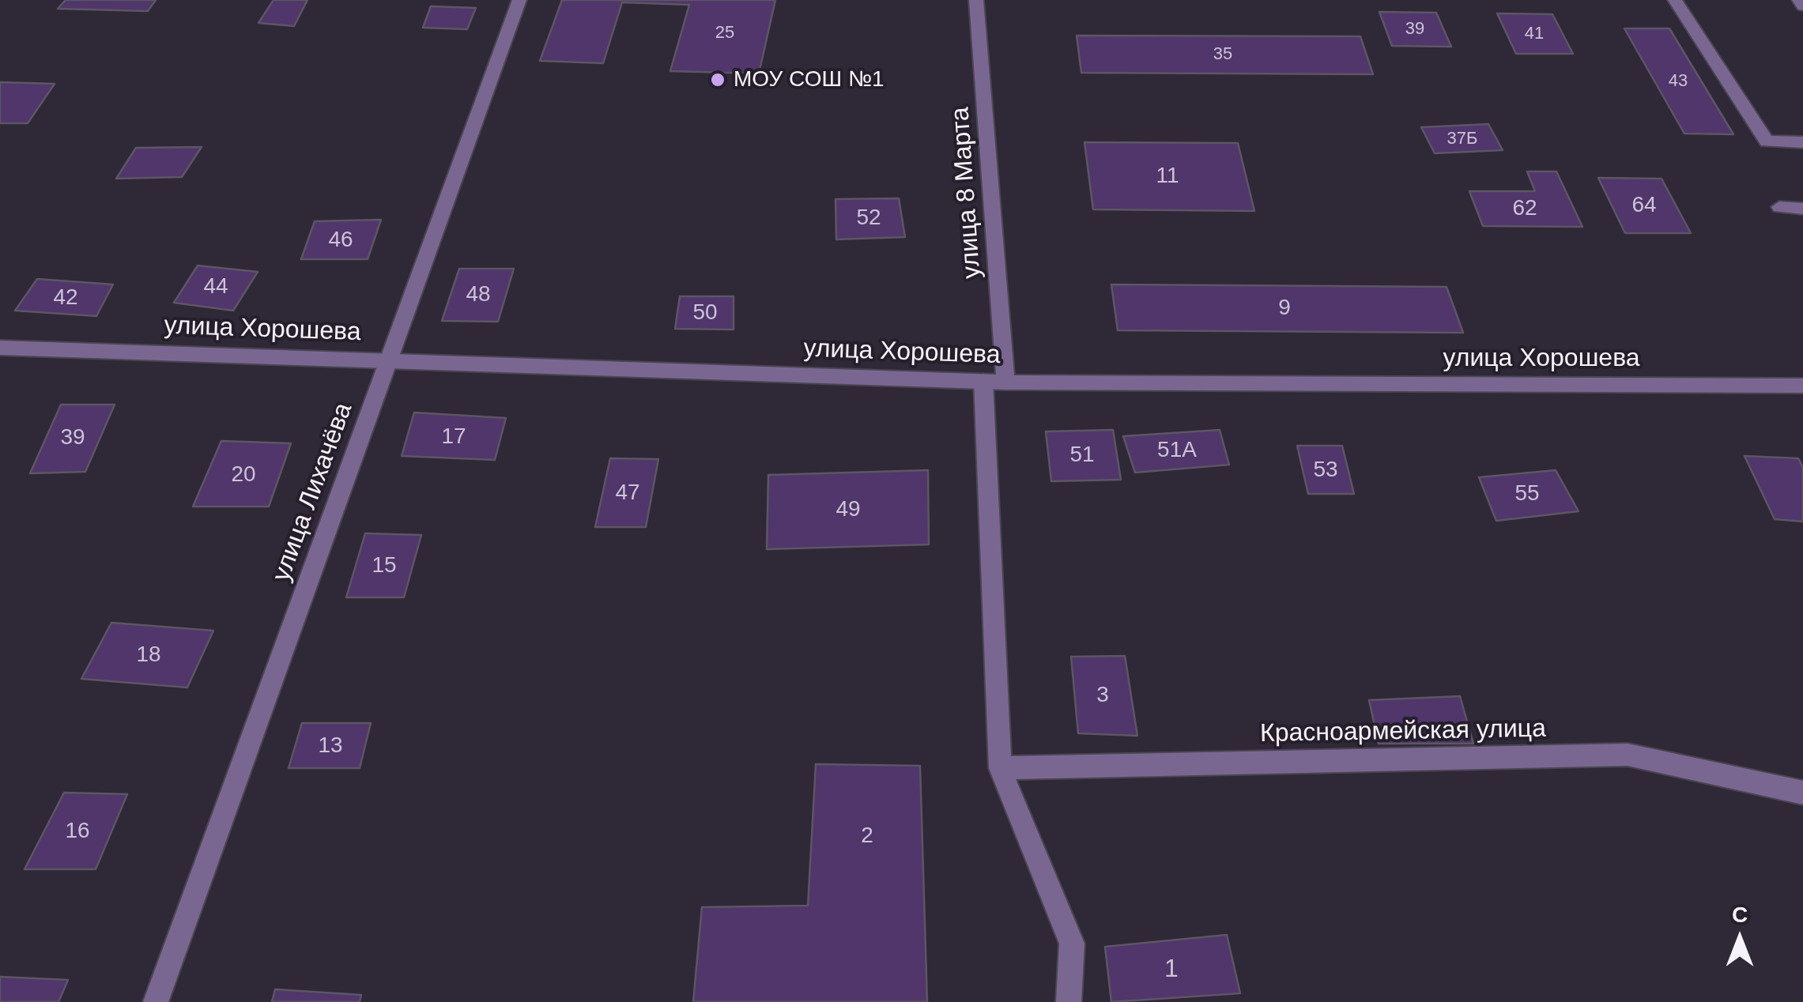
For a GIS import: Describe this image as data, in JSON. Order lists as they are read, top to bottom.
{
  "streets": {
    "street": [
      "улица 8 Марта",
      "улица Хорошева",
      "улица Лихачёва",
      "Красноармейская улица"
    ]
  },
  "crossings": [
    ["улица 8 Марта", "улица Хорошева"],
    ["улица 8 Марта", "Красноармейская улица"],
    ["улица Хорошева", "улица Лихачёва"]
  ],
  "places": ["МОУ СОШ №1"],
  "house_numbers": [
    "39",
    "25",
    "41",
    "35",
    "43",
    "37Б",
    "11",
    "64",
    "62",
    "52",
    "46",
    "44",
    "48",
    "42",
    "9",
    "50",
    "17",
    "39",
    "51А",
    "51",
    "53",
    "20",
    "47",
    "55",
    "49",
    "15",
    "18",
    "3",
    "13",
    "16",
    "2",
    "1"
  ],
  "north": "top"
}
